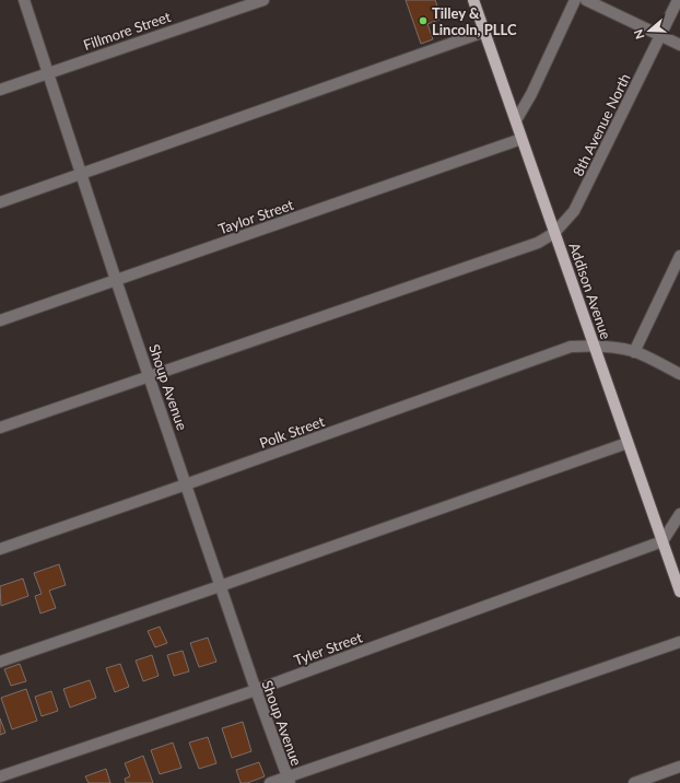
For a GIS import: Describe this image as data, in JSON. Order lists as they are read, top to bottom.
{
  "streets": {
    "main road": ["Addison Avenue"],
    "street": [
      "Fillmore Street",
      "8th Avenue North",
      "Taylor Street",
      "Shoup Avenue",
      "Polk Street",
      "Tyler Street"
    ]
  },
  "crossings": [
    ["Fillmore Street", "Shoup Avenue"],
    ["8th Avenue North", "Addison Avenue"],
    ["8th Avenue North", "Shoup Avenue"],
    ["Taylor Street", "Addison Avenue"],
    ["Taylor Street", "Shoup Avenue"],
    ["Addison Avenue", "Polk Street"],
    ["Addison Avenue", "Tyler Street"],
    ["Shoup Avenue", "Polk Street"],
    ["Shoup Avenue", "Tyler Street"]
  ],
  "places": ["Tilley & Lincoln, PLLC"],
  "north": "left"
}
